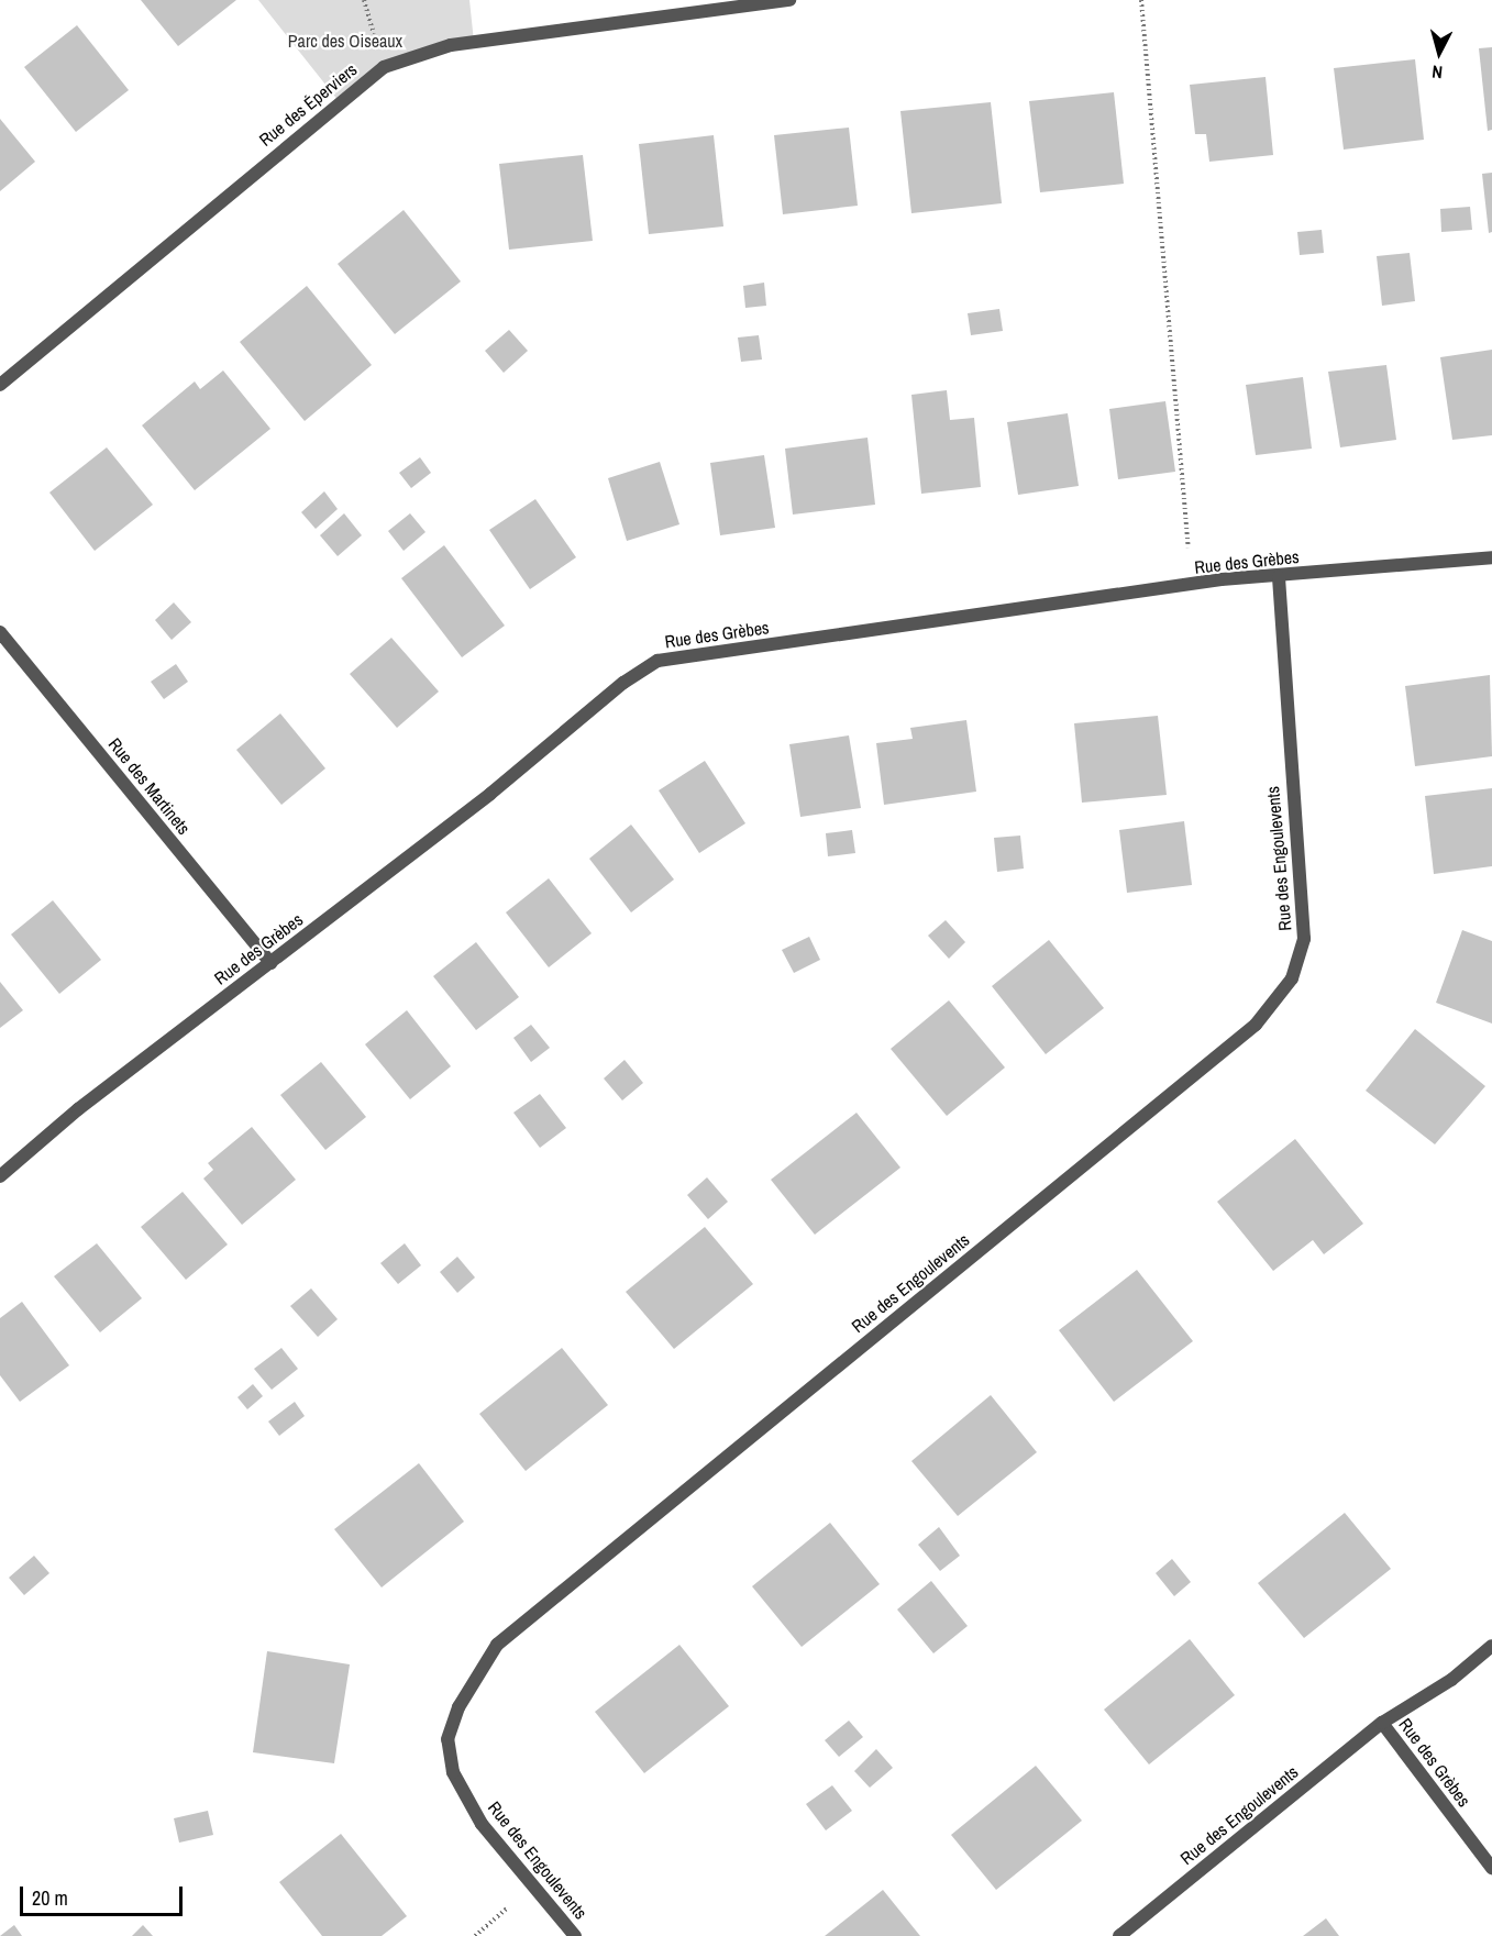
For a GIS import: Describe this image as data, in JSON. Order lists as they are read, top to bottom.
{
  "streets": {
    "street": [
      "Rue des Éperviers",
      "Rue des Grèbes",
      "Rue des Martinets",
      "Rue des Engoulevents"
    ]
  },
  "crossings": [
    ["Rue des Grèbes", "Rue des Martinets"],
    ["Rue des Grèbes", "Rue des Engoulevents"]
  ],
  "parks": ["Parc des Oiseaux"],
  "scale_bar": "20 m",
  "north": "bottom"
}
